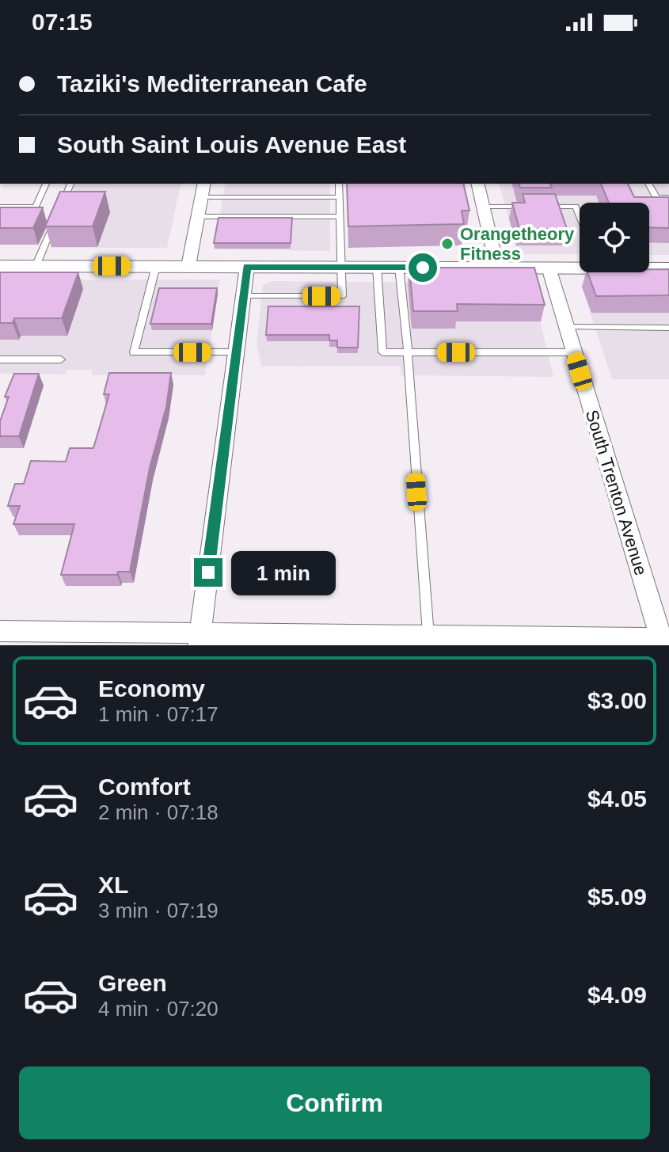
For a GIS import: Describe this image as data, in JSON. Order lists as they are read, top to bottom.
{
  "streets": {
    "street": ["South Trenton Avenue"]
  },
  "places": ["Orangetheory Fitness"],
  "page": {
    "status": "07:15",
    "banner": ["Taziki's Mediterranean Cafe", "South Saint Louis Avenue East"],
    "bubble": "1 min",
    "list": [
      {
        "name": "Economy",
        "note": "1 min · 07:17",
        "value": "$3.00"
      },
      {
        "name": "Comfort",
        "note": "2 min · 07:18",
        "value": "$4.05"
      },
      {
        "name": "XL",
        "note": "3 min · 07:19",
        "value": "$5.09"
      },
      {
        "name": "Green",
        "note": "4 min · 07:20",
        "value": "$4.09"
      }
    ],
    "buttons": "Confirm"
  }
}
